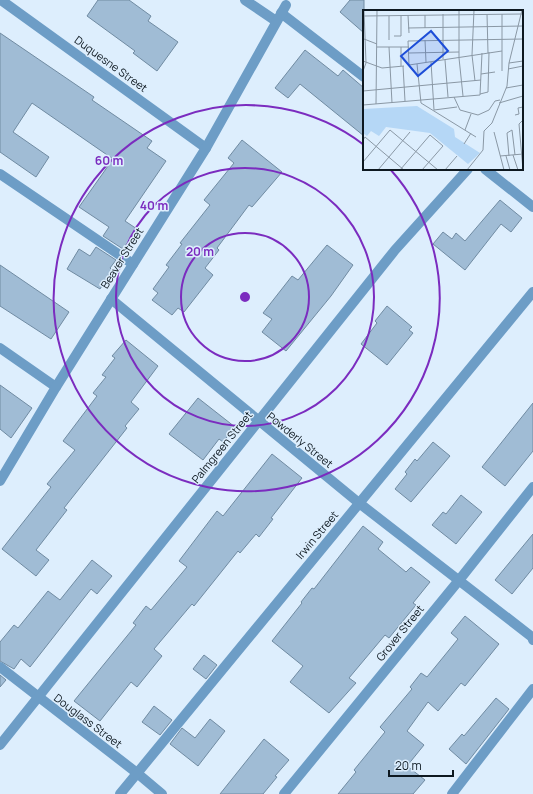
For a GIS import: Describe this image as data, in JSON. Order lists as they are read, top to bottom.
{
  "streets": {
    "street": [
      "Duquesne Street",
      "Beaver Street",
      "Powderly Street",
      "Palmgreen Street",
      "Irwin Street",
      "Grover Street",
      "Douglass Street"
    ]
  },
  "crossings": [
    ["Duquesne Street", "Beaver Street"],
    ["Beaver Street", "Powderly Street"],
    ["Powderly Street", "Palmgreen Street"],
    ["Powderly Street", "Irwin Street"],
    ["Powderly Street", "Grover Street"],
    ["Palmgreen Street", "Douglass Street"],
    ["Irwin Street", "Douglass Street"]
  ],
  "scale_bar": "20 m",
  "rings": ["60 m", "40 m", "20 m"]
}
